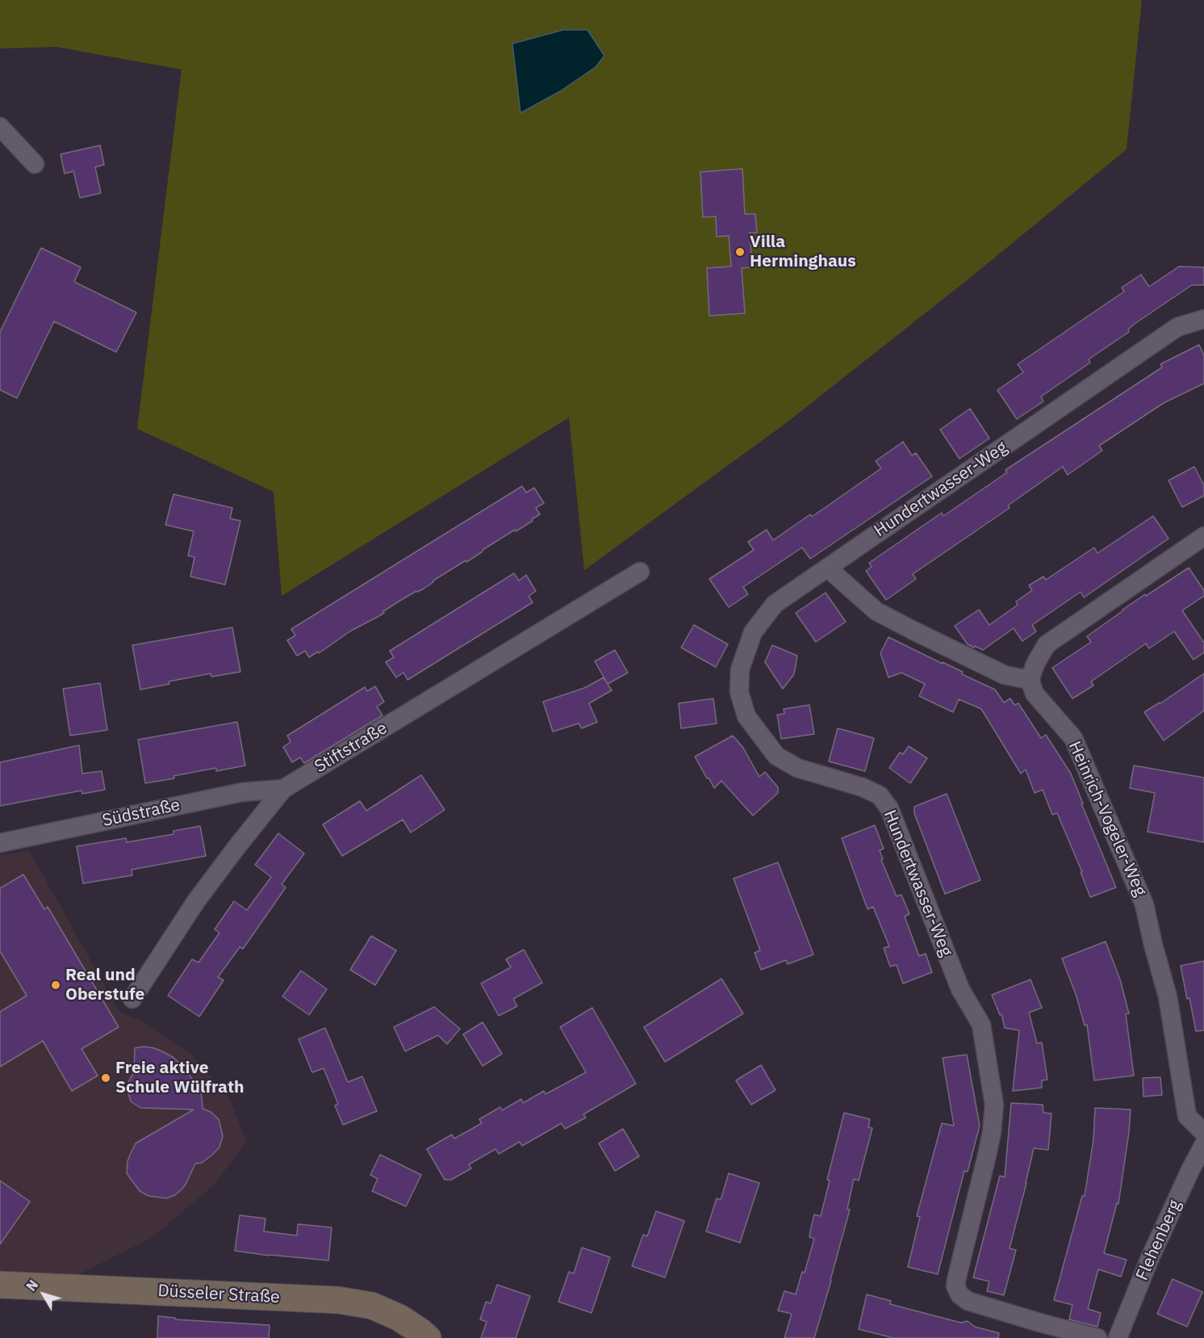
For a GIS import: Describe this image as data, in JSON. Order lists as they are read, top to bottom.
{
  "streets": {
    "main road": ["Düsseler Straße"],
    "street": [
      "Hundertwasser-Weg",
      "Stiftstraße",
      "Südstraße",
      "Heinrich-Vogeler-Weg",
      "Flehenberg"
    ]
  },
  "crossings": [
    ["Stiftstraße", "Südstraße"]
  ],
  "places": ["Villa Herminghaus", "Real und Oberstufe", "Freie aktive Schule Wülfrath"],
  "north": "top left"
}
